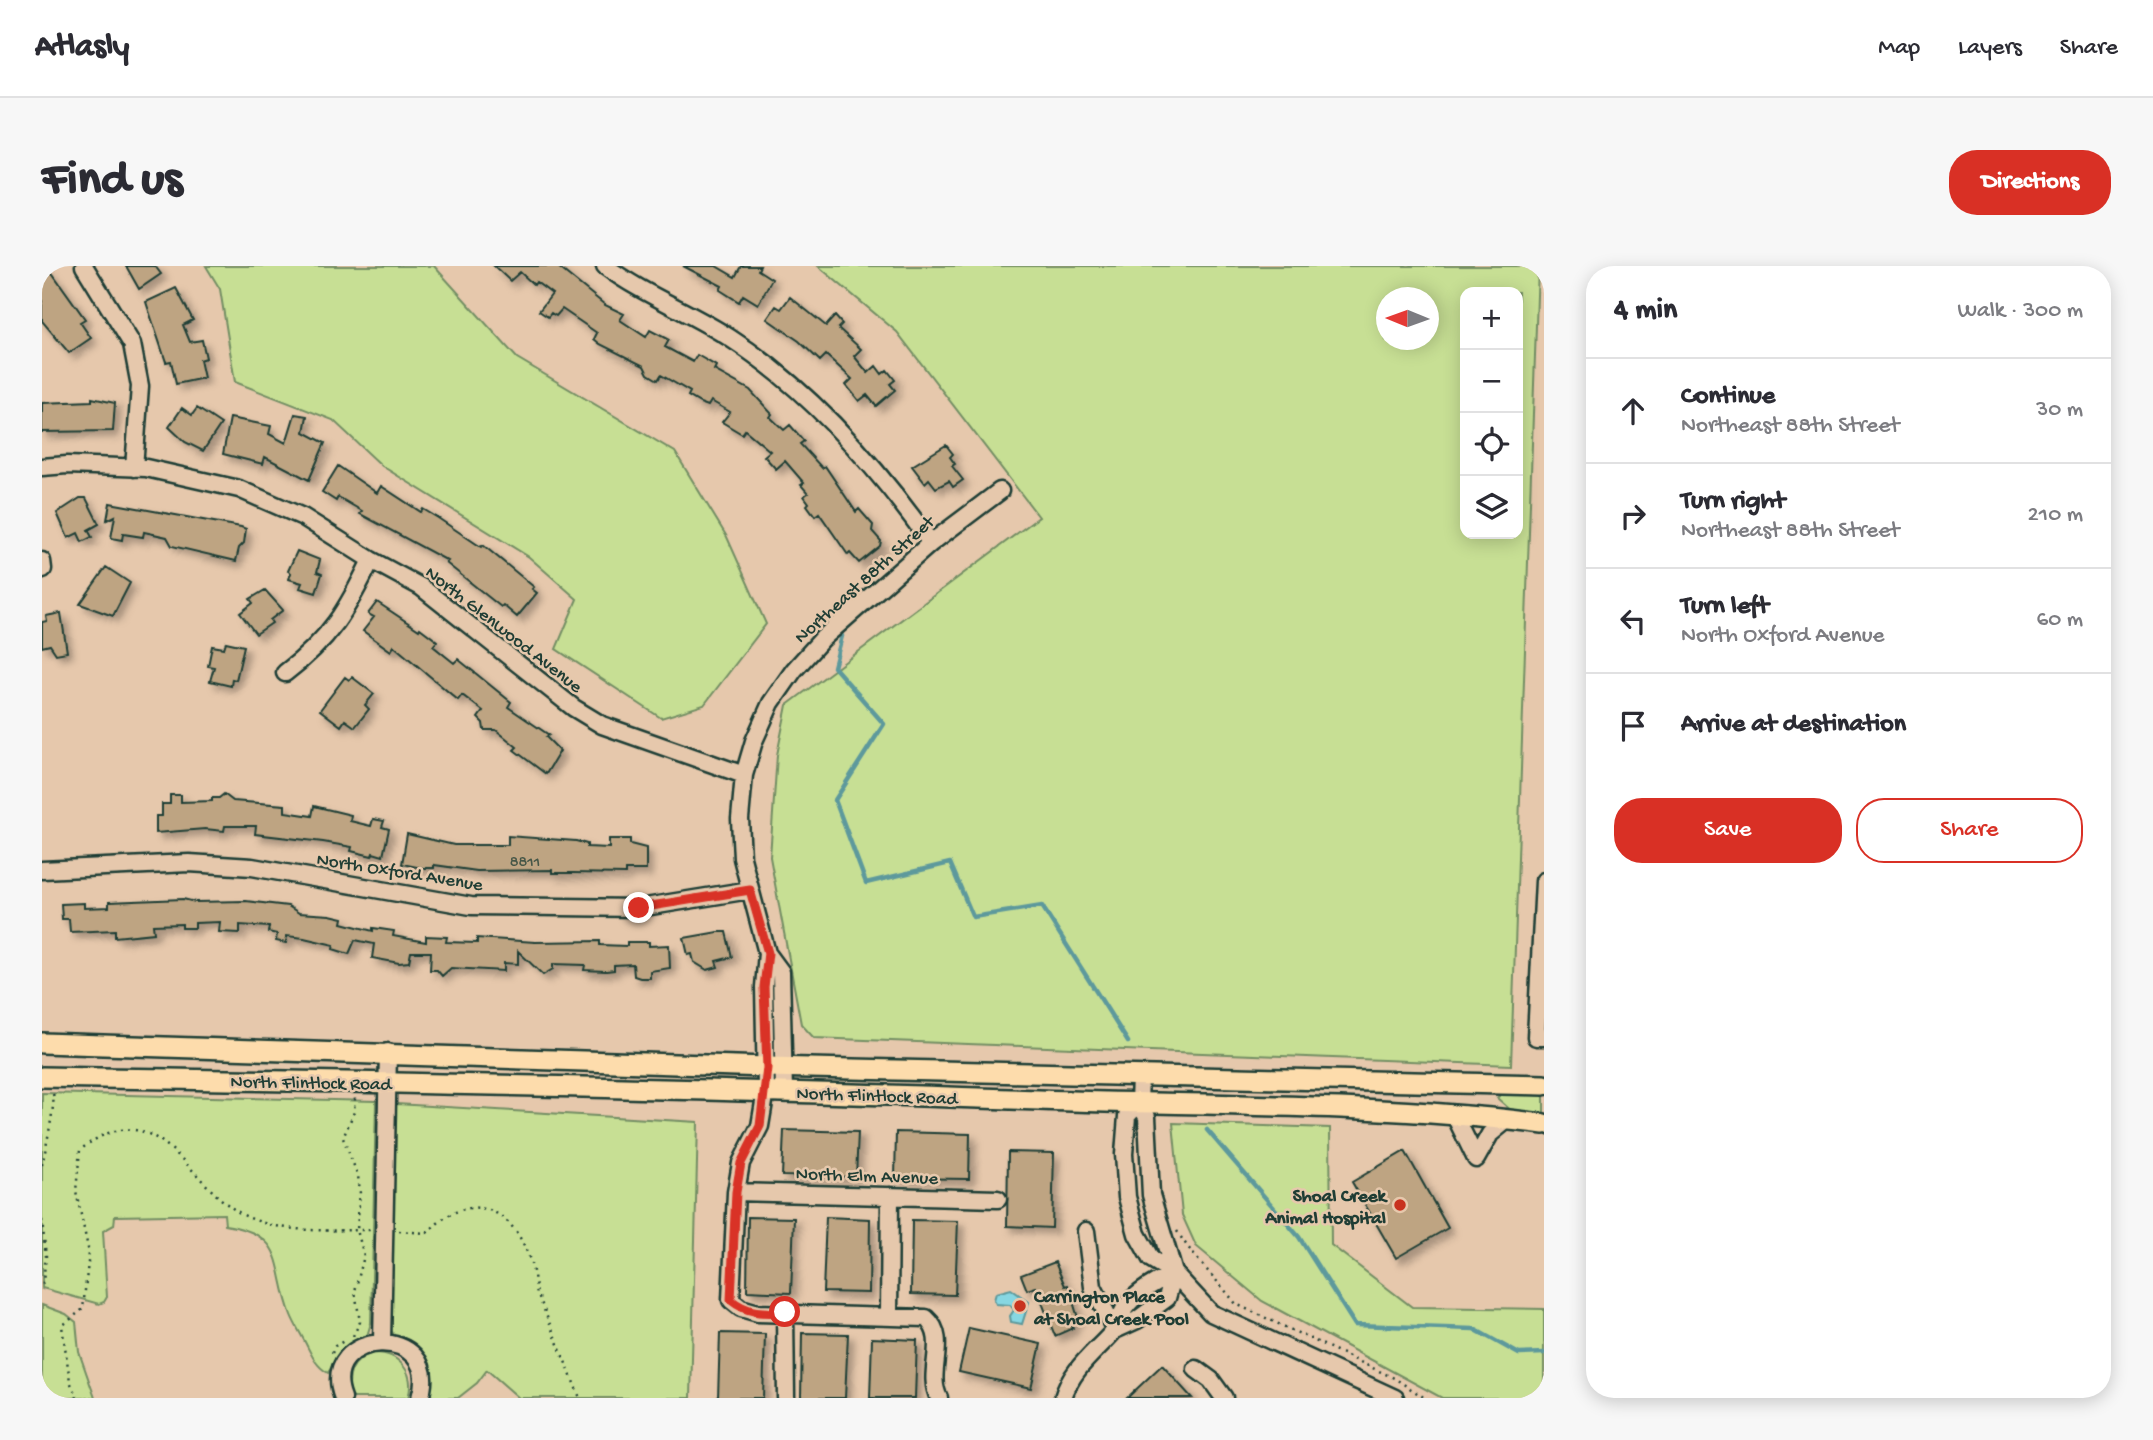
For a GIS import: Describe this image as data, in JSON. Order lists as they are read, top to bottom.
{
  "streets": {
    "main road": ["North Flintlock Road"],
    "street": [
      "Northeast 88th Street",
      "North Glenwood Avenue",
      "North Oxford Avenue",
      "North Elm Avenue"
    ]
  },
  "crossings": [
    ["Northeast 88th Street", "North Glenwood Avenue"],
    ["Northeast 88th Street", "North Oxford Avenue"],
    ["Northeast 88th Street", "North Flintlock Road"],
    ["Northeast 88th Street", "North Elm Avenue"]
  ],
  "places": ["Shoal Creek Animal Hospital", "Carrington Place at Shoal Creek Pool"],
  "house_numbers": ["8811"],
  "north": "left",
  "page": {
    "header": "Atlasly",
    "nav": ["Map", "Layers", "Share"],
    "buttons": [
      "Directions",
      ["Save", "Share"]
    ],
    "title": "Find us",
    "heading": ["4 min", "Walk · 300 m"],
    "map_buttons": ["+", "−"],
    "list": [
      ["Continue", "Northeast 88th Street", "30 m"],
      ["Turn right", "Northeast 88th Street", "210 m"],
      ["Turn left", "North Oxford Avenue", "60 m"],
      "Arrive at destination"
    ]
  }
}
